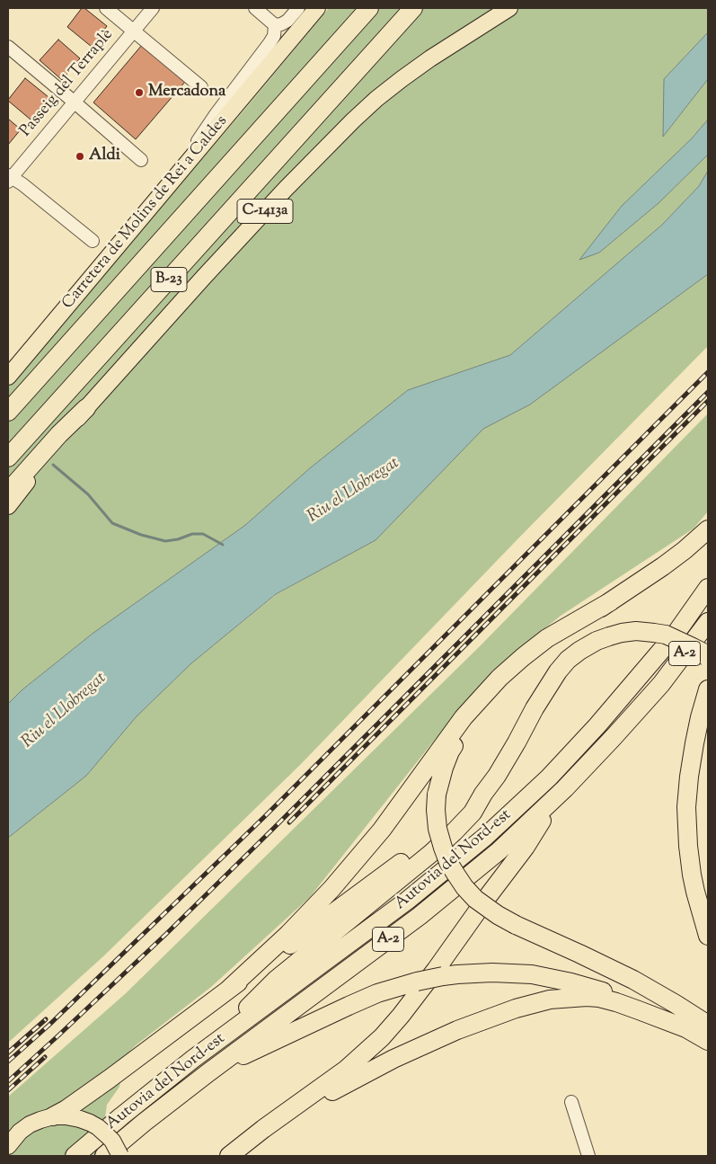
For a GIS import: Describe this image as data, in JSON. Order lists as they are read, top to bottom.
{
  "streets": {
    "highway": ["B-23", "A-2", "Autovia del Nord-est"],
    "main road": ["C-1413a", "Carretera de Molins de Rei a Caldes"],
    "street": ["Passeig del Terraplè"]
  },
  "water": ["Riu el Llobregat"],
  "places": ["Mercadona", "Aldi"]
}
